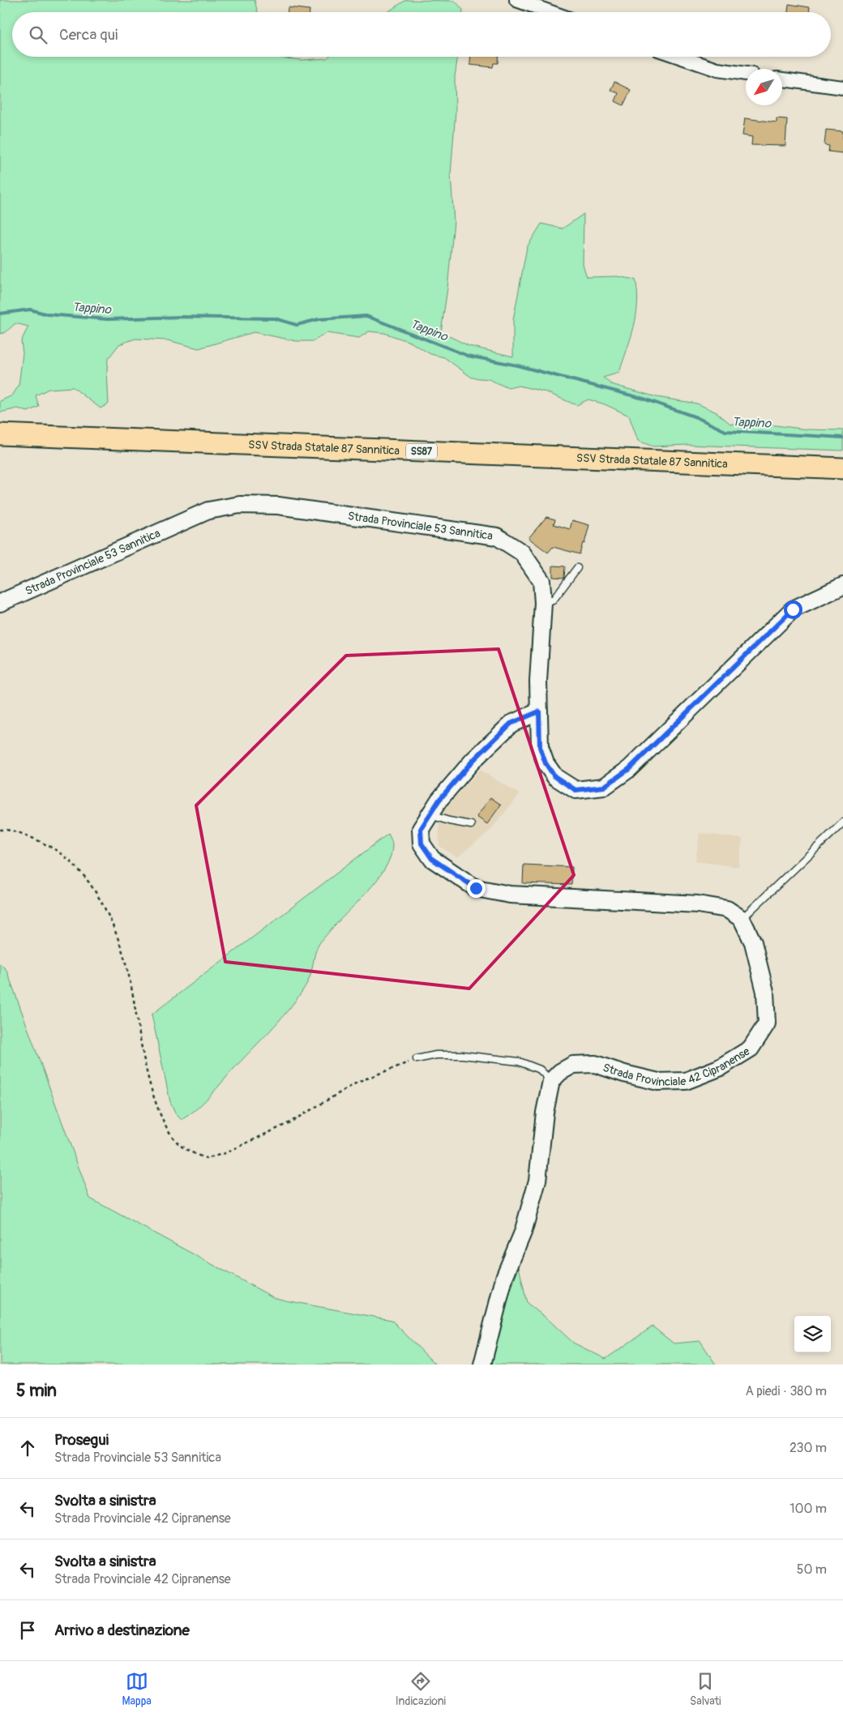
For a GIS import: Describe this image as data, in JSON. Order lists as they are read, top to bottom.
{
  "streets": {
    "main road": ["SSV Strada Statale 87 Sannitica", "SS87"],
    "street": ["Strada Provinciale 53 Sannitica", "Strada Provinciale 42 Cipranense"]
  },
  "water": ["Tappino"],
  "north": "bottom left",
  "page": {
    "search": "Cerca qui",
    "heading": ["5 min", "A piedi · 380 m"],
    "list": [
      ["Prosegui", "Strada Provinciale 53 Sannitica", "230 m"],
      ["Svolta a sinistra", "Strada Provinciale 42 Cipranense", "100 m"],
      ["Svolta a sinistra", "Strada Provinciale 42 Cipranense", "50 m"],
      "Arrivo a destinazione"
    ],
    "nav": ["Mappa", "Indicazioni", "Salvati"]
  }
}
